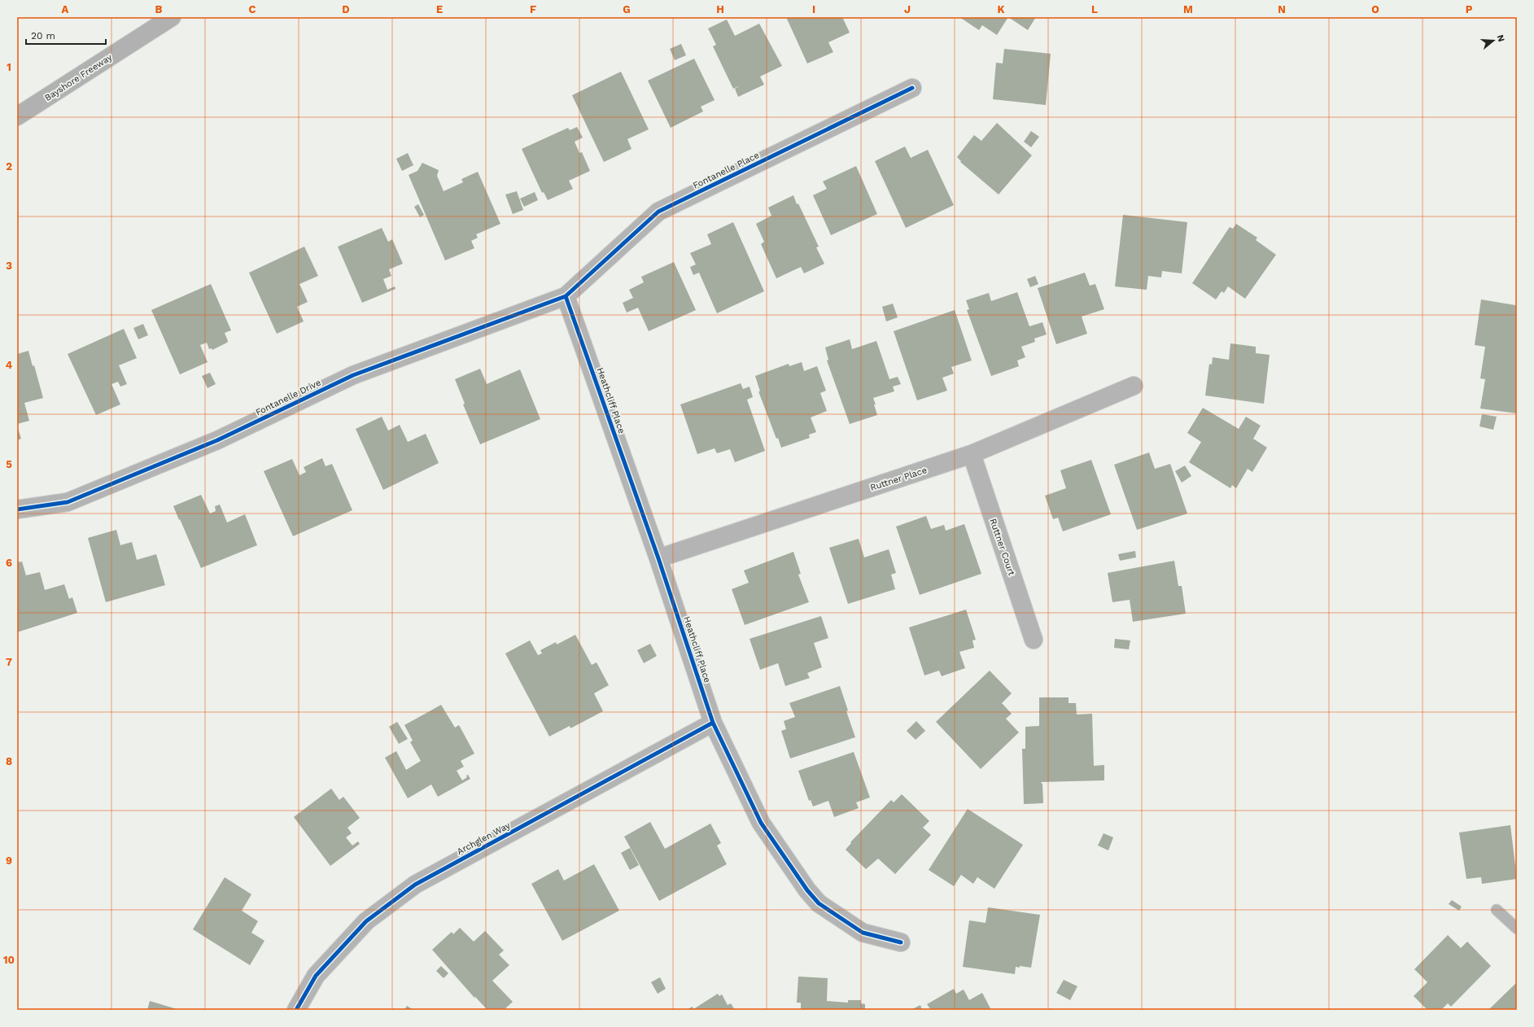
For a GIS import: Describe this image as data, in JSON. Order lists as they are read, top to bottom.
{
  "streets": {
    "highway": ["Bayshore Freeway"],
    "street": [
      "Fontanelle Place",
      "Fontanelle Drive",
      "Heathcliff Place",
      "Ruttner Place",
      "Ruttner Court",
      "Archglen Way"
    ]
  },
  "crossings": [
    ["Fontanelle Place", "Fontanelle Drive"],
    ["Fontanelle Place", "Heathcliff Place"],
    ["Fontanelle Drive", "Heathcliff Place"],
    ["Heathcliff Place", "Ruttner Place"],
    ["Heathcliff Place", "Archglen Way"],
    ["Ruttner Place", "Ruttner Court"]
  ],
  "scale_bar": "20 m",
  "north": "right",
  "grid": {
    "columns": [
      "A",
      "B",
      "C",
      "D",
      "E",
      "F",
      "G",
      "H",
      "I",
      "J",
      "K",
      "L",
      "M",
      "N",
      "O",
      "P"
    ],
    "rows": [
      "1",
      "2",
      "3",
      "4",
      "5",
      "6",
      "7",
      "8",
      "9",
      "10"
    ]
  }
}
